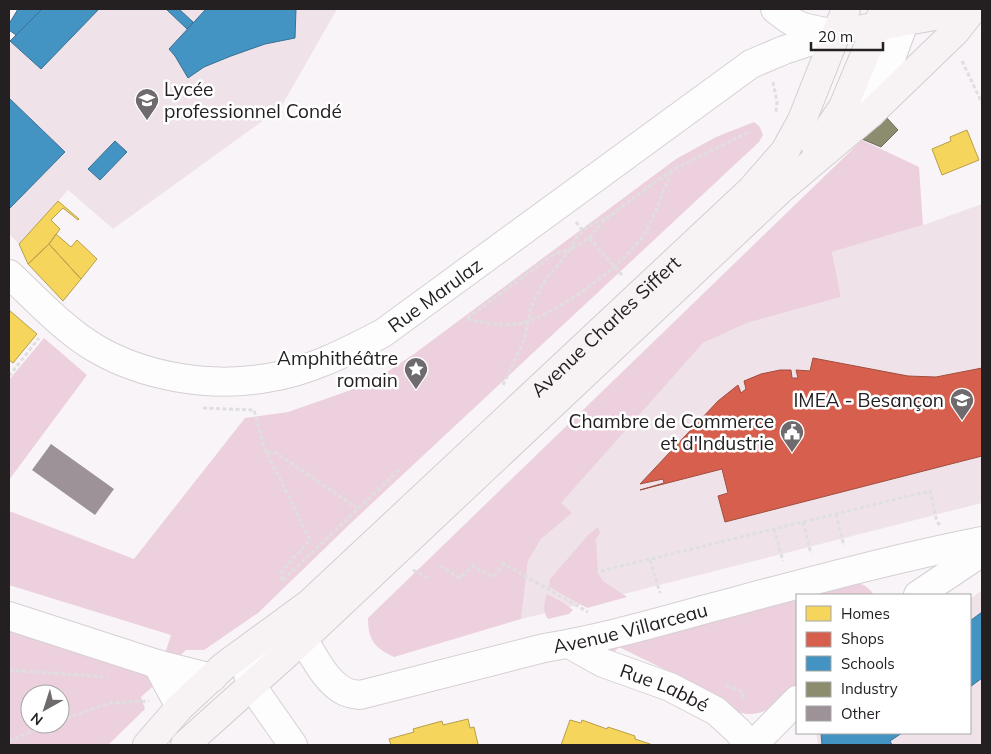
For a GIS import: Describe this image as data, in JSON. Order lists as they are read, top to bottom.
{
  "streets": {
    "main road": ["Avenue Charles Siffert"],
    "street": ["Rue Marulaz", "Avenue Villarceau", "Rue Labbé"]
  },
  "crossings": [
    ["Rue Marulaz", "Avenue Charles Siffert"],
    ["Avenue Charles Siffert", "Avenue Villarceau"],
    ["Avenue Villarceau", "Rue Labbé"]
  ],
  "places": {
    "school or university": ["Lycée professionnel Condé", "IMEA - Besançon"],
    "place": ["Amphithéâtre romain"],
    "public building": ["Chambre de Commerce et d'Industrie"]
  },
  "legend": [
    "Homes",
    "Shops",
    "Schools",
    "Industry",
    "Other"
  ],
  "scale_bar": "20 m",
  "north": "bottom left"
}
